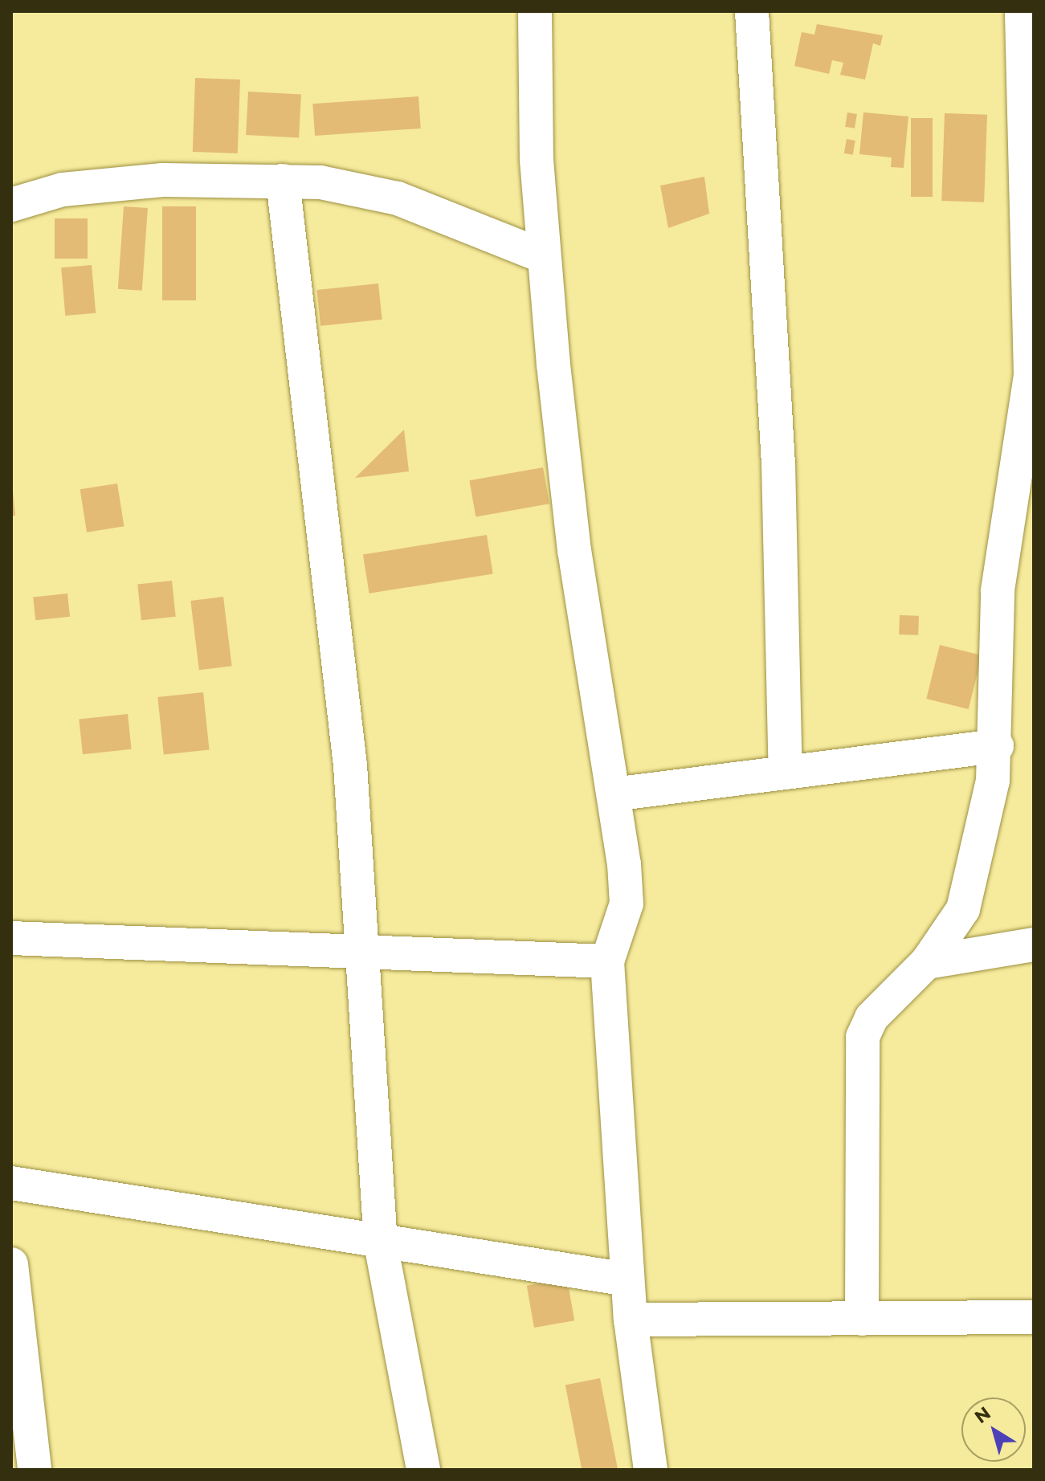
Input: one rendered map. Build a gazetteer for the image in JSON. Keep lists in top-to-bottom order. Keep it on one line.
{"north":"top left"}
